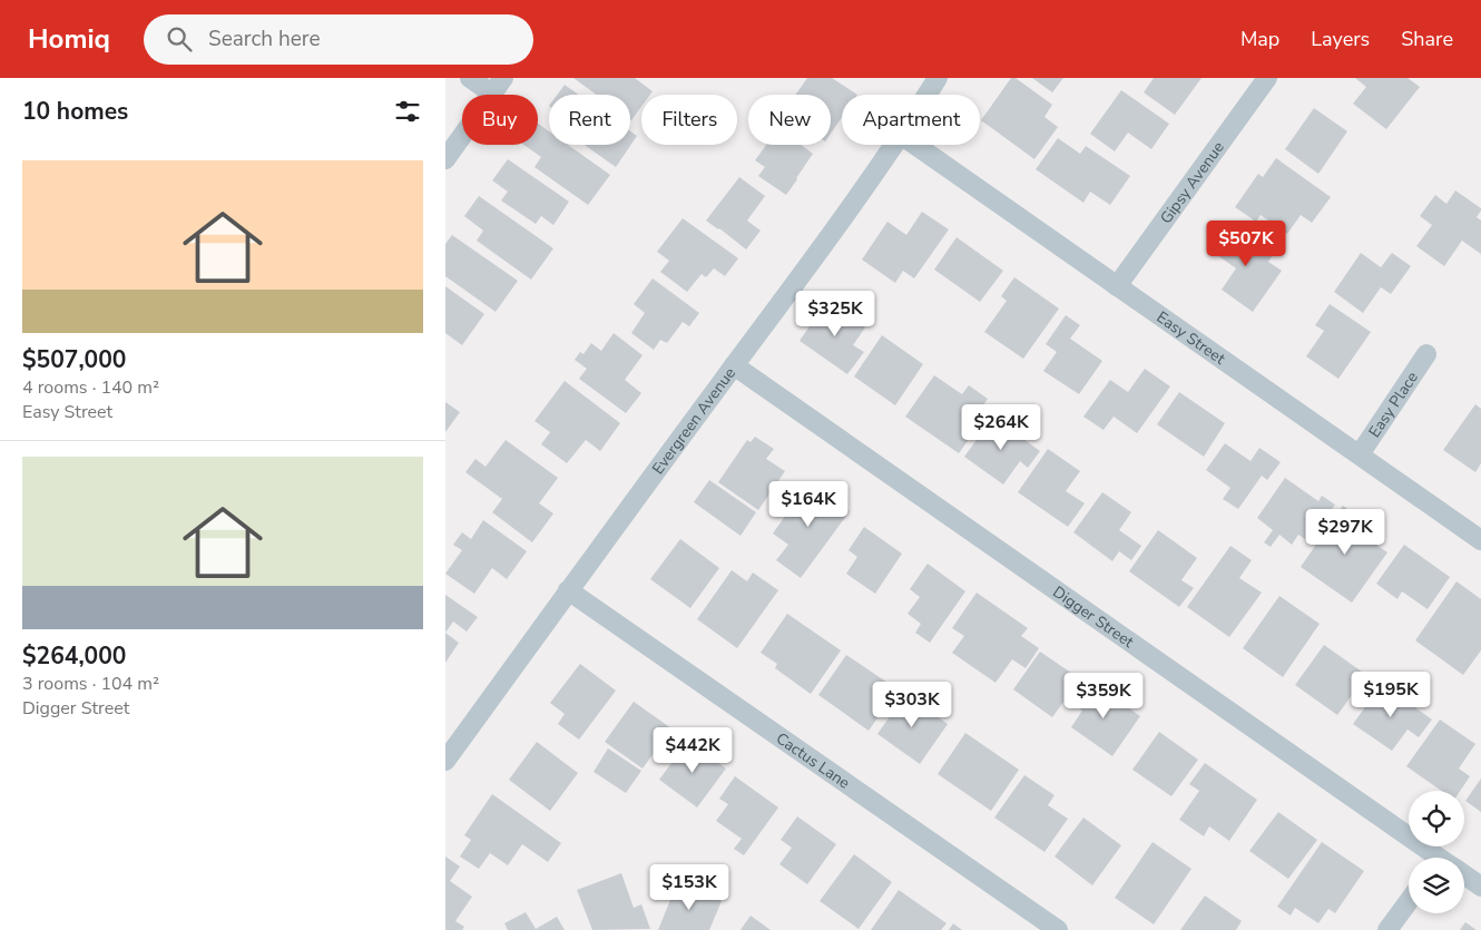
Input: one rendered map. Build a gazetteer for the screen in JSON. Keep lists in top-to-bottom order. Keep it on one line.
{"streets":{"street":["Gipsy Avenue","Easy Street","Easy Place","Evergreen Avenue","Digger Street","Cactus Lane"]},"crossings":[["Gipsy Avenue","Easy Street"],["Easy Street","Easy Place"],["Evergreen Avenue","Digger Street"],["Evergreen Avenue","Cactus Lane"]],"page":{"header":"Homiq","search":"Search here","nav":["Map","Layers","Share"],"heading":"10 homes","chip":["Buy","Rent","Filters","New","Apartment"],"list":[{"name":"$507,000","note":"4 rooms · 140 m² · Easy Street"},{"name":"$264,000","note":"3 rooms · 104 m² · Digger Street"}],"price":["$507K","$325K","$264K","$164K","$297K","$195K","$359K","$303K","$442K","$153K"]}}
